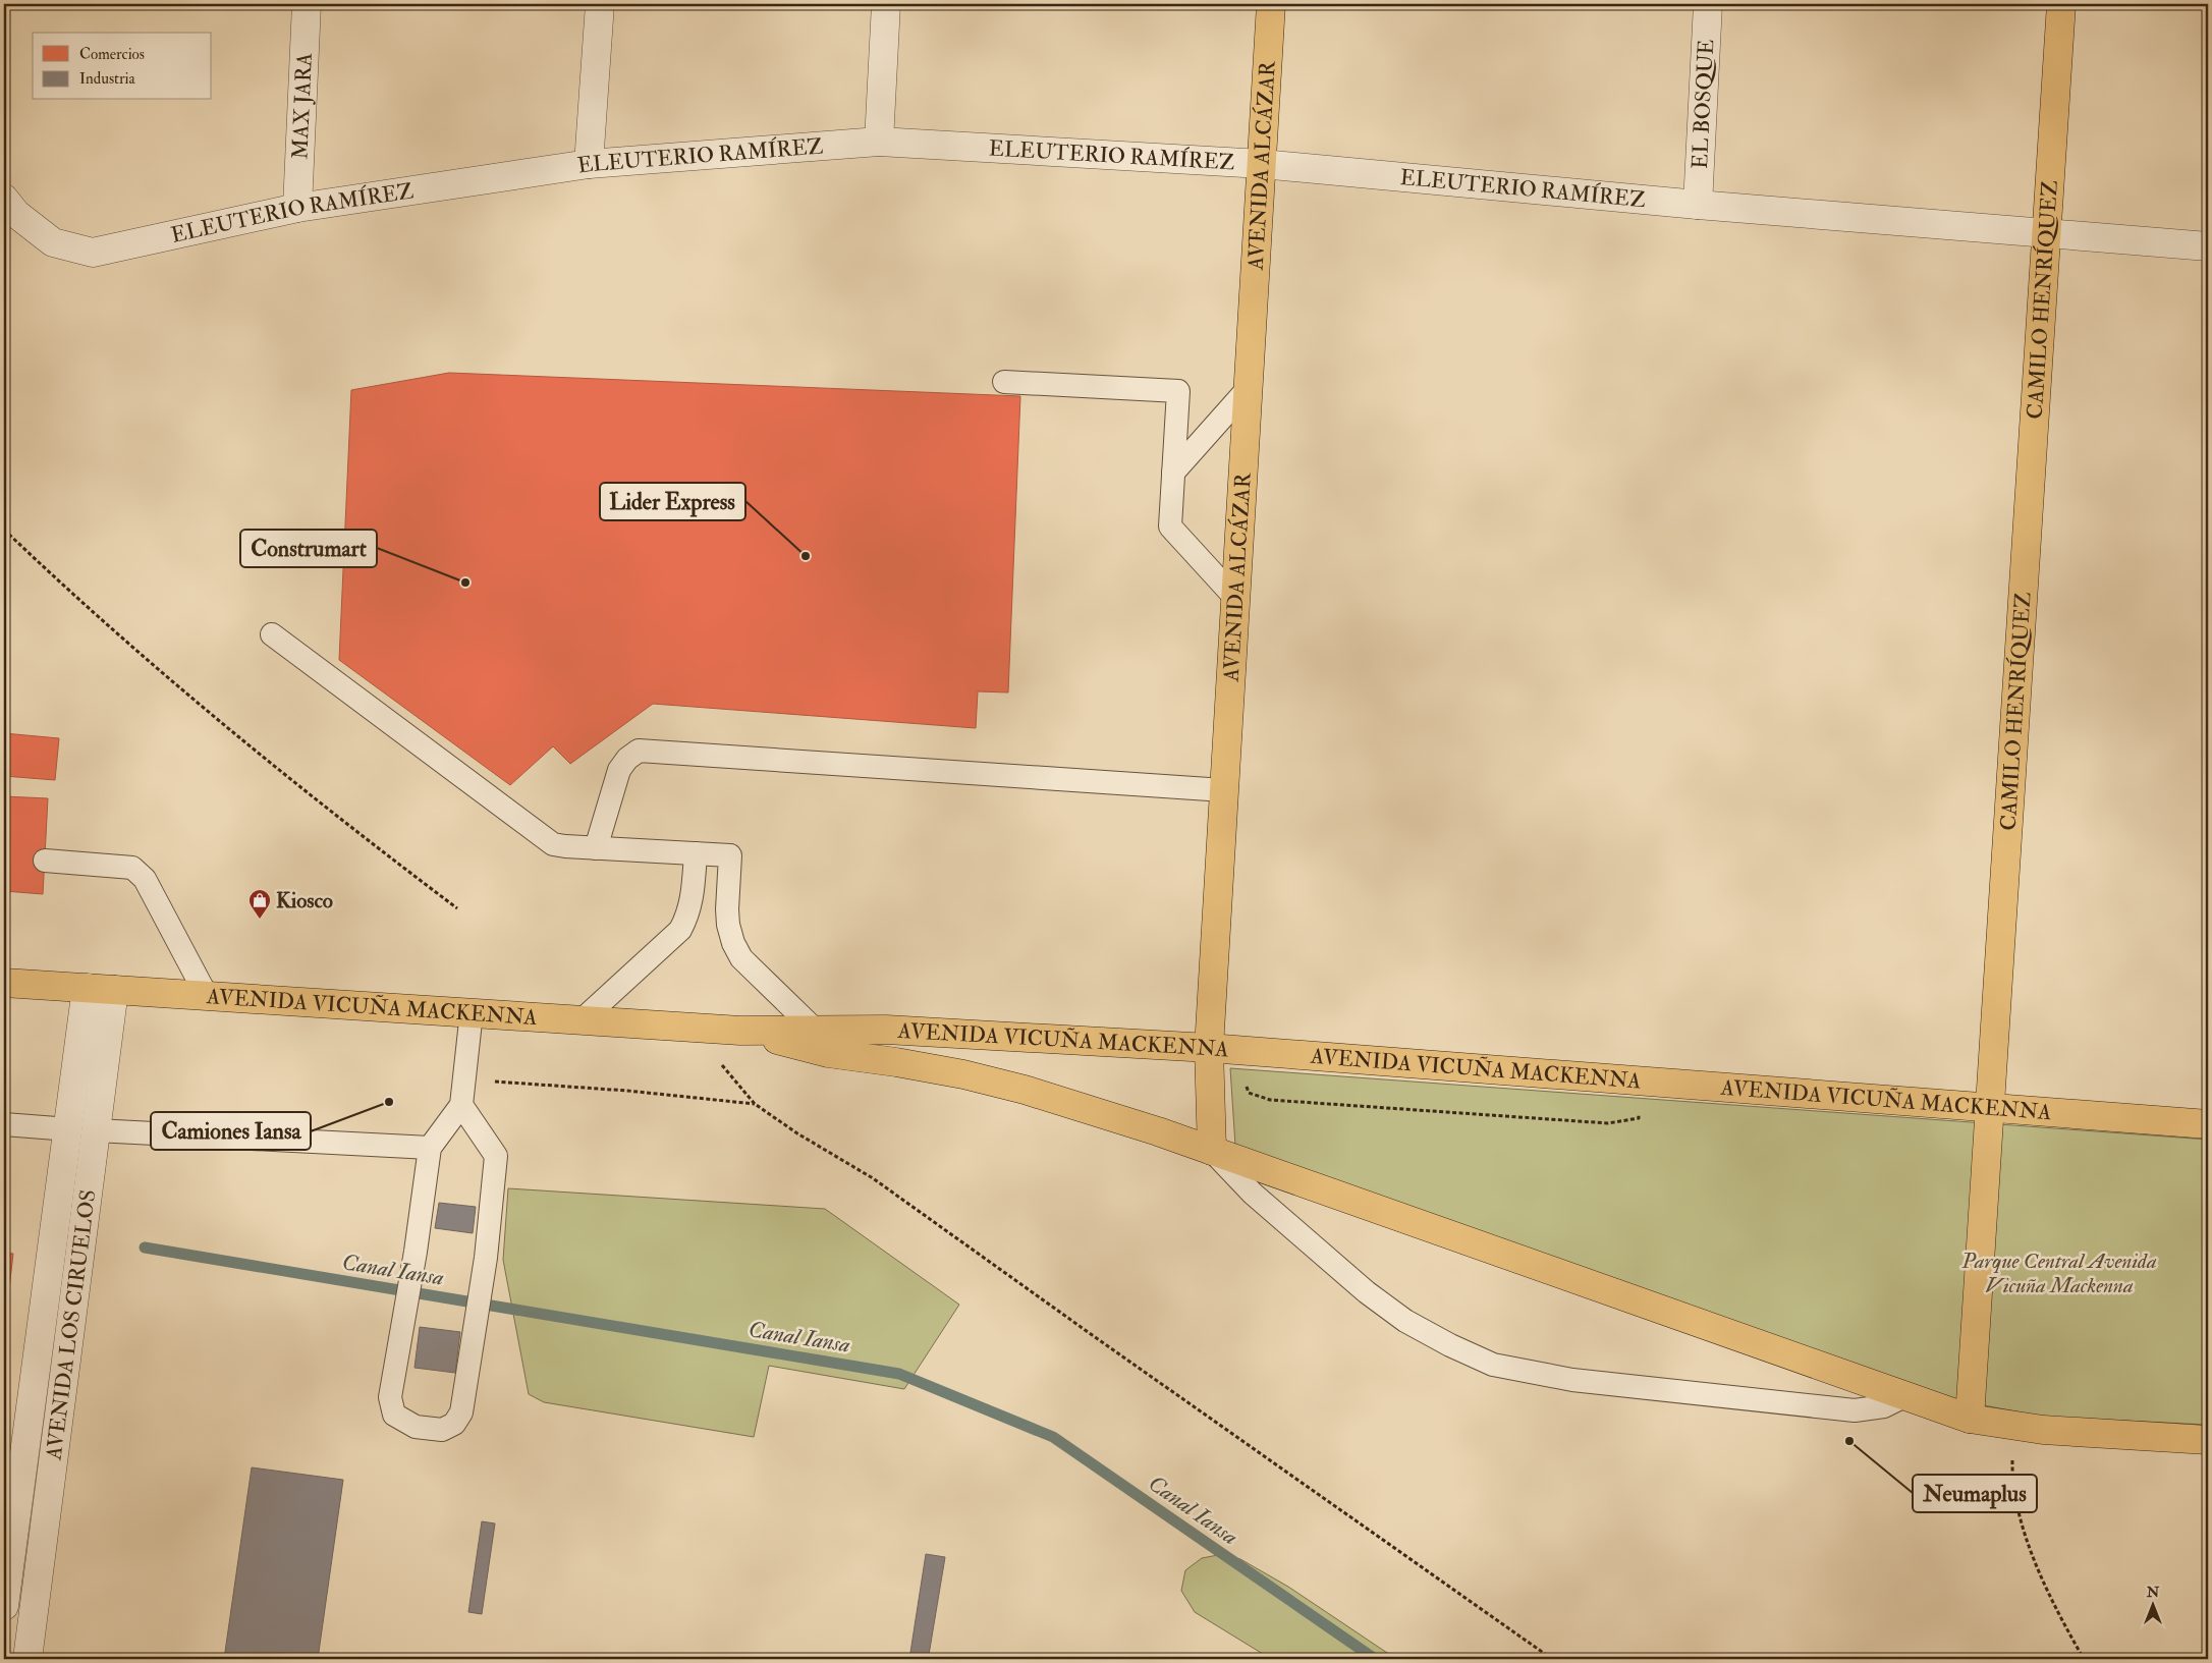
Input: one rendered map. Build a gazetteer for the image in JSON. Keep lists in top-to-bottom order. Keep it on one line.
{"streets":{"main road":["AVENIDA ALCÁZAR","CAMILO HENRÍQUEZ","AVENIDA VICUÑA MACKENNA"],"street":["EL BOSQUE","MAX JARA","ELEUTERIO RAMÍREZ","AVENIDA LOS CIRUELOS"]},"crossings":[["EL BOSQUE","ELEUTERIO RAMÍREZ"],["MAX JARA","ELEUTERIO RAMÍREZ"],["ELEUTERIO RAMÍREZ","AVENIDA ALCÁZAR"],["ELEUTERIO RAMÍREZ","CAMILO HENRÍQUEZ"],["AVENIDA ALCÁZAR","AVENIDA VICUÑA MACKENNA"],["CAMILO HENRÍQUEZ","AVENIDA VICUÑA MACKENNA"],["AVENIDA VICUÑA MACKENNA","AVENIDA LOS CIRUELOS"]],"water":["Canal Iansa"],"parks":["Parque Central Avenida Vicuña Mackenna"],"places":{"other":["Lider Express","Construmart","Camiones Iansa","Neumaplus"],"shop":["Kiosco"]},"legend":["Comercios","Industria"],"north":"top"}
